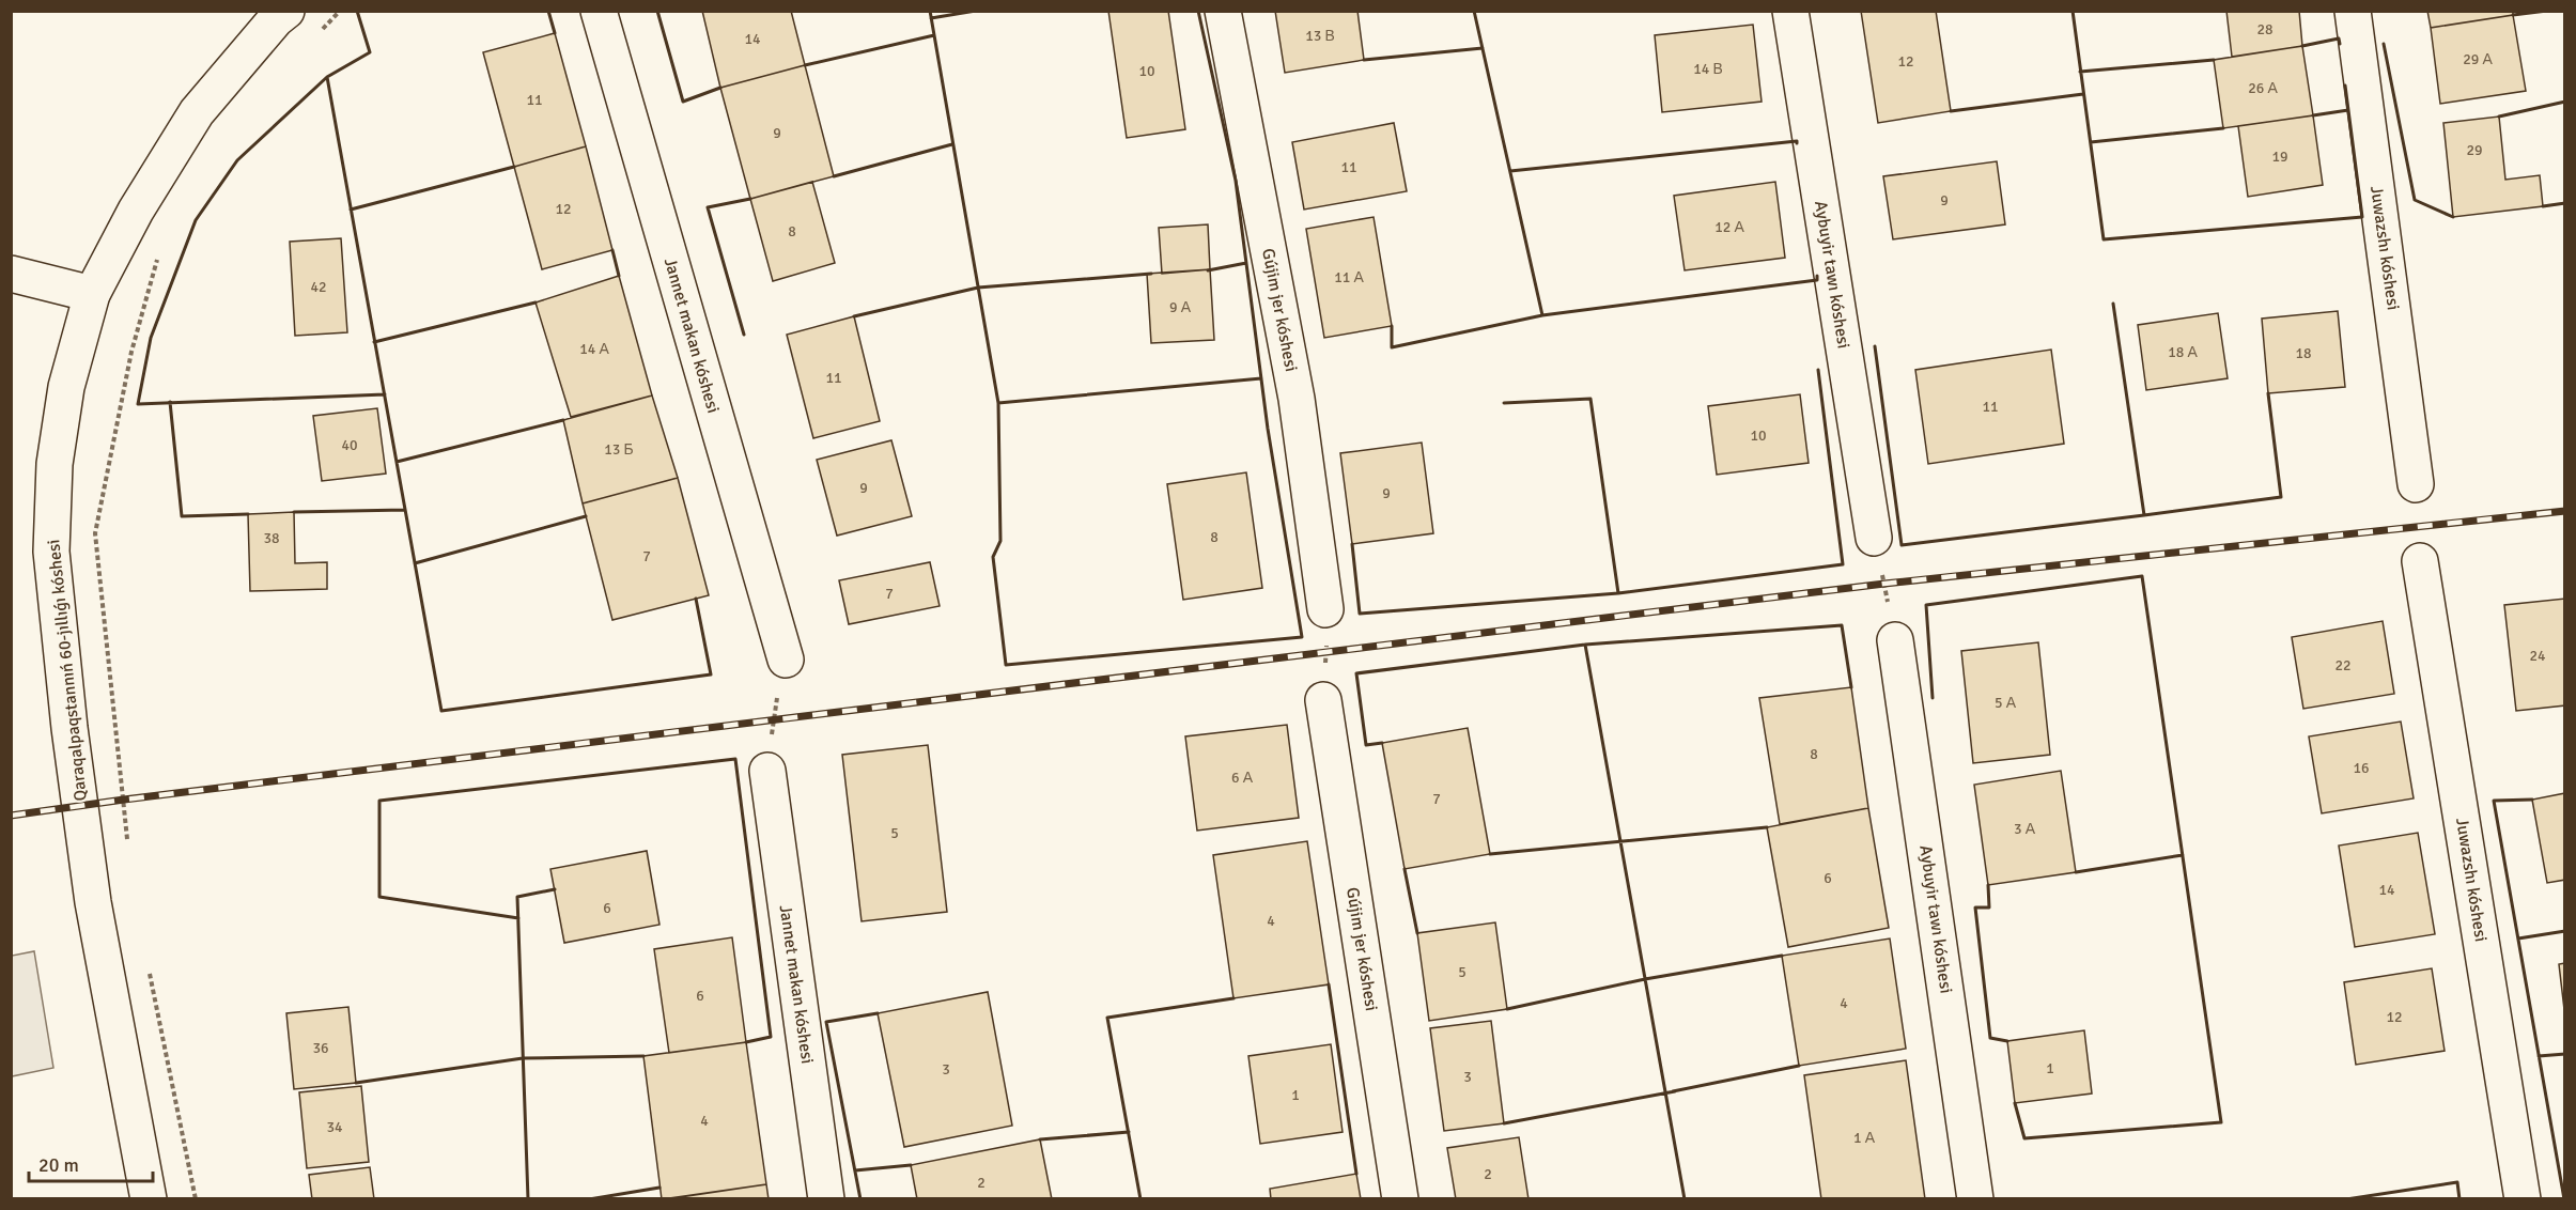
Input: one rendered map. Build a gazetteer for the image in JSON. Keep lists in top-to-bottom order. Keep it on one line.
{"streets":{"street":["Juwazshı kóshesi","Aybuyir tawı kóshesi","Gújim jer kóshesi","Jannet makan kóshesi","Qaraqalpaqstannıń 60-jıllıǵı kóshesi"]},"house_numbers":["28","13 В","14","29 А","12","14 В","10","26 А","11","9","29","19","11","9","12","12 А","8","11 А","42","9 А","14 А","18 А","18","11","11","10","40","13 Б","9","9","8","38","7","7","24","22","5 А","8","16","6 А","7","3 А","5","6","14","6","4","5","6","4","12","36","1","3","3","1","4","34","1 А","2","2"],"scale_bar":"20 m"}
